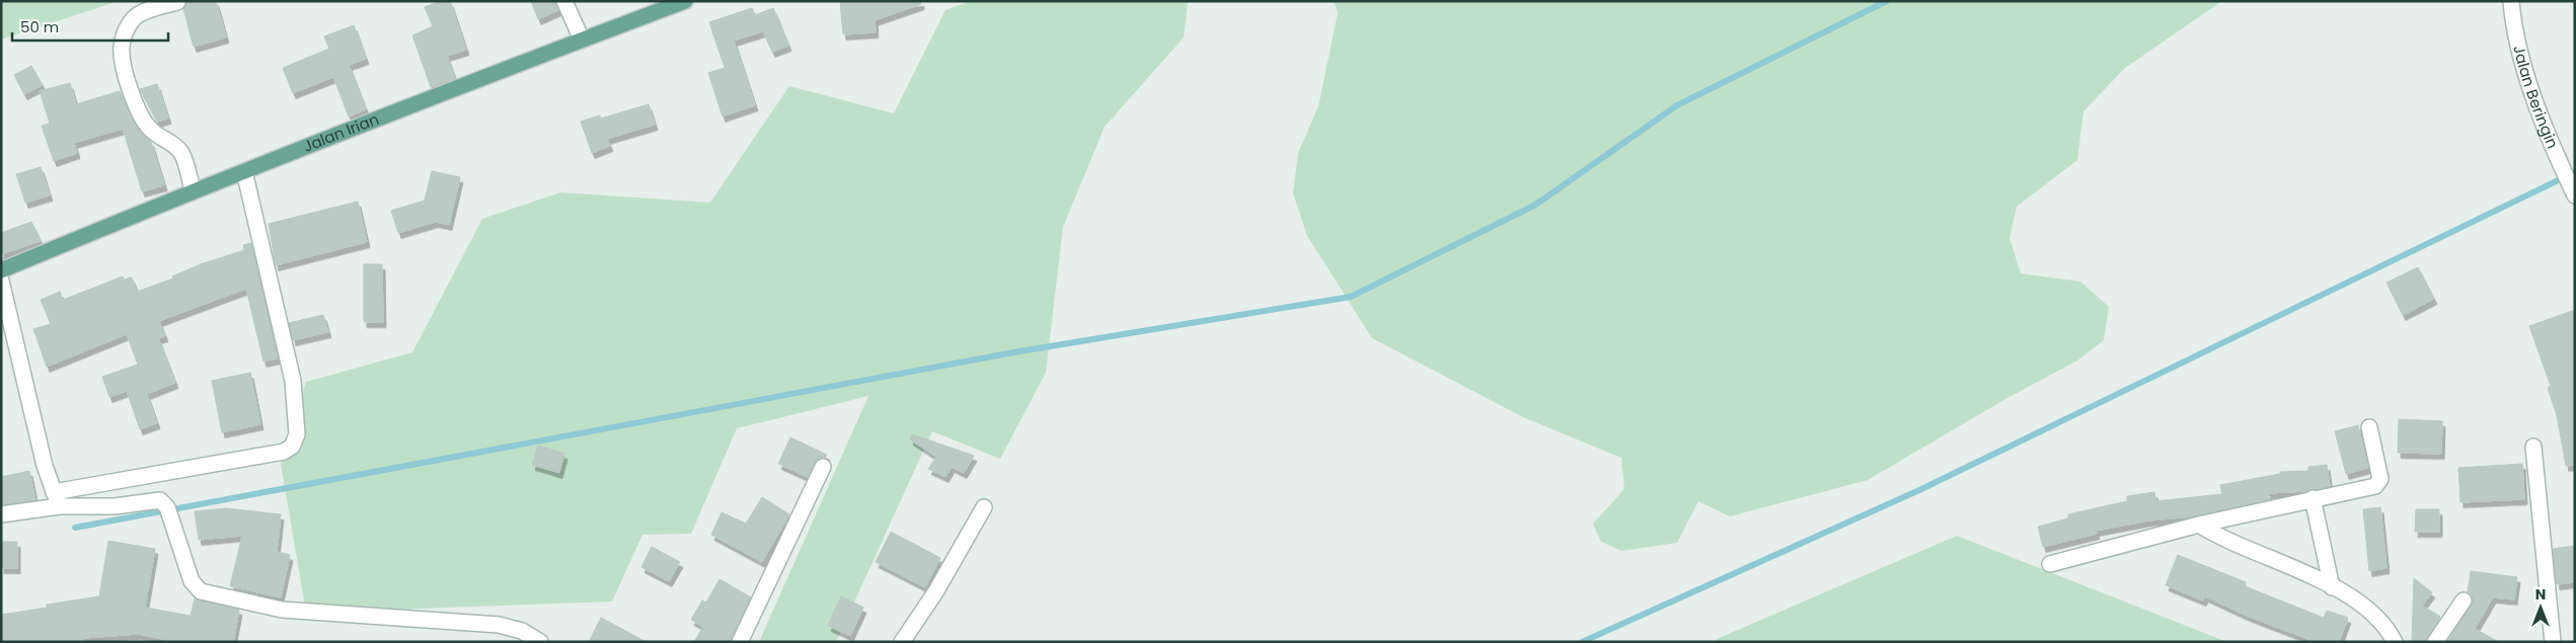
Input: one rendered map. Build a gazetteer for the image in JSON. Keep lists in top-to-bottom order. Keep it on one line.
{"streets":{"main road":["Jalan Irian"],"street":["Jalan Beringin"]},"scale_bar":"50 m","north":"top"}
